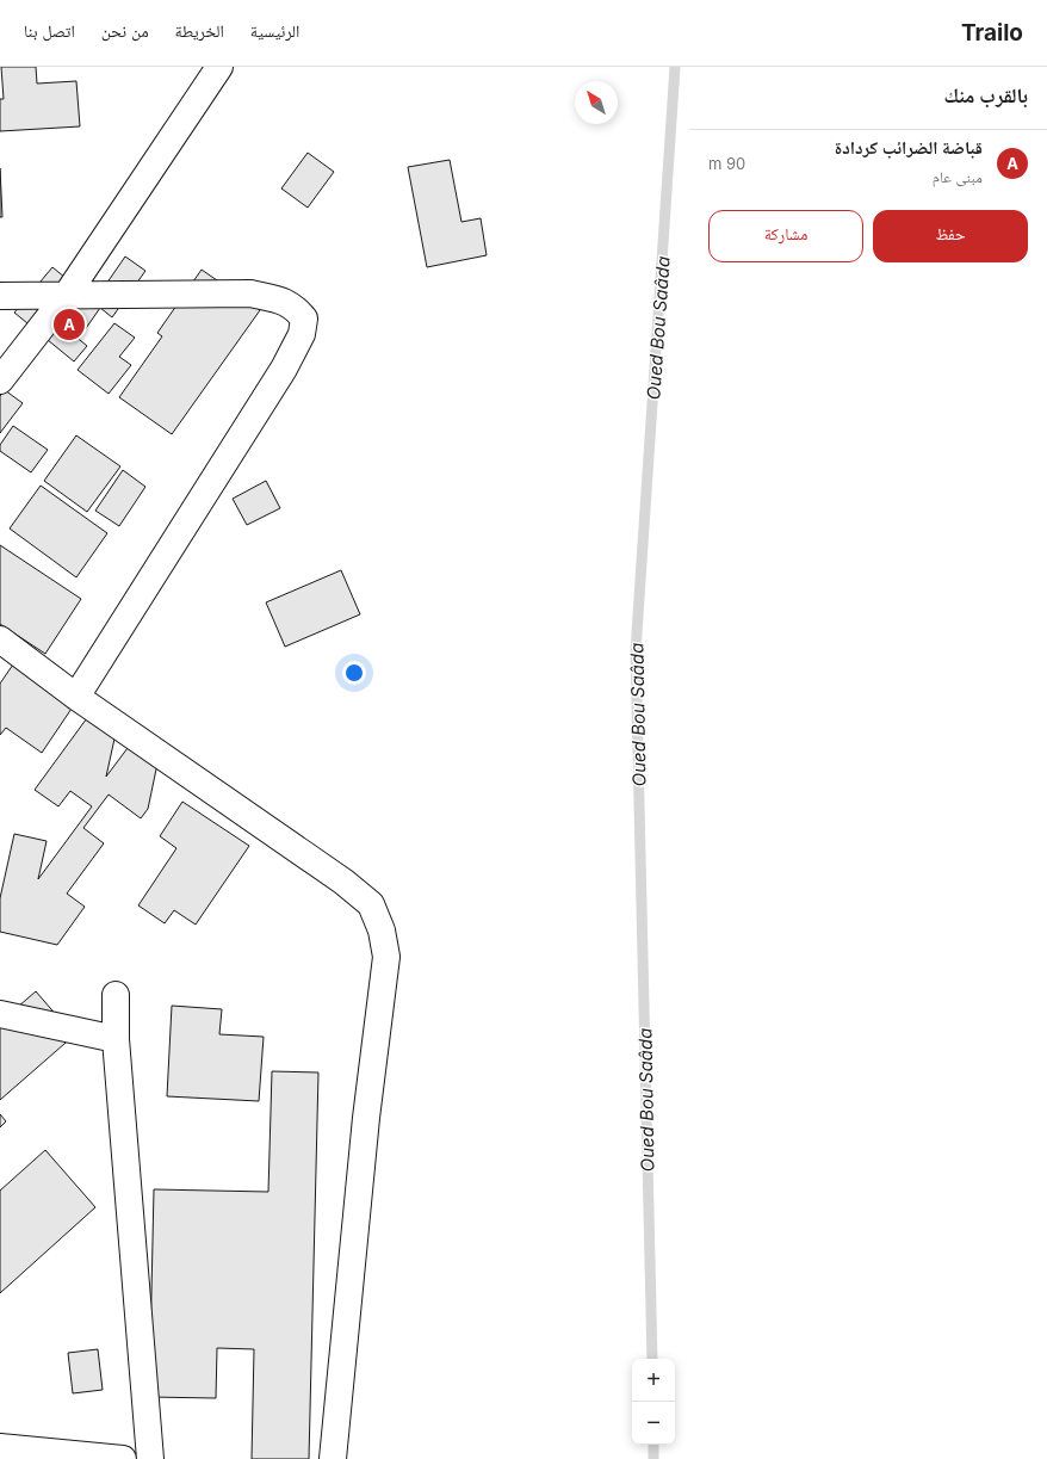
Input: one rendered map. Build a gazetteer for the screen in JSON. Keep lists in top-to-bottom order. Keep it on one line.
{"water":["Oued Bou Saâda"],"north":"top left","page":{"header":"Trailo","nav":["الرئيسية","الخريطة","من نحن","اتصل بنا"],"heading":"بالقرب منك","list":[{"mark":"A","name":"قباضة الضرائب كردادة","note":"مبنى عام","value":"90 m"}],"buttons":["حفظ","مشاركة"],"pins":"A","map_buttons":["+","−"]}}
